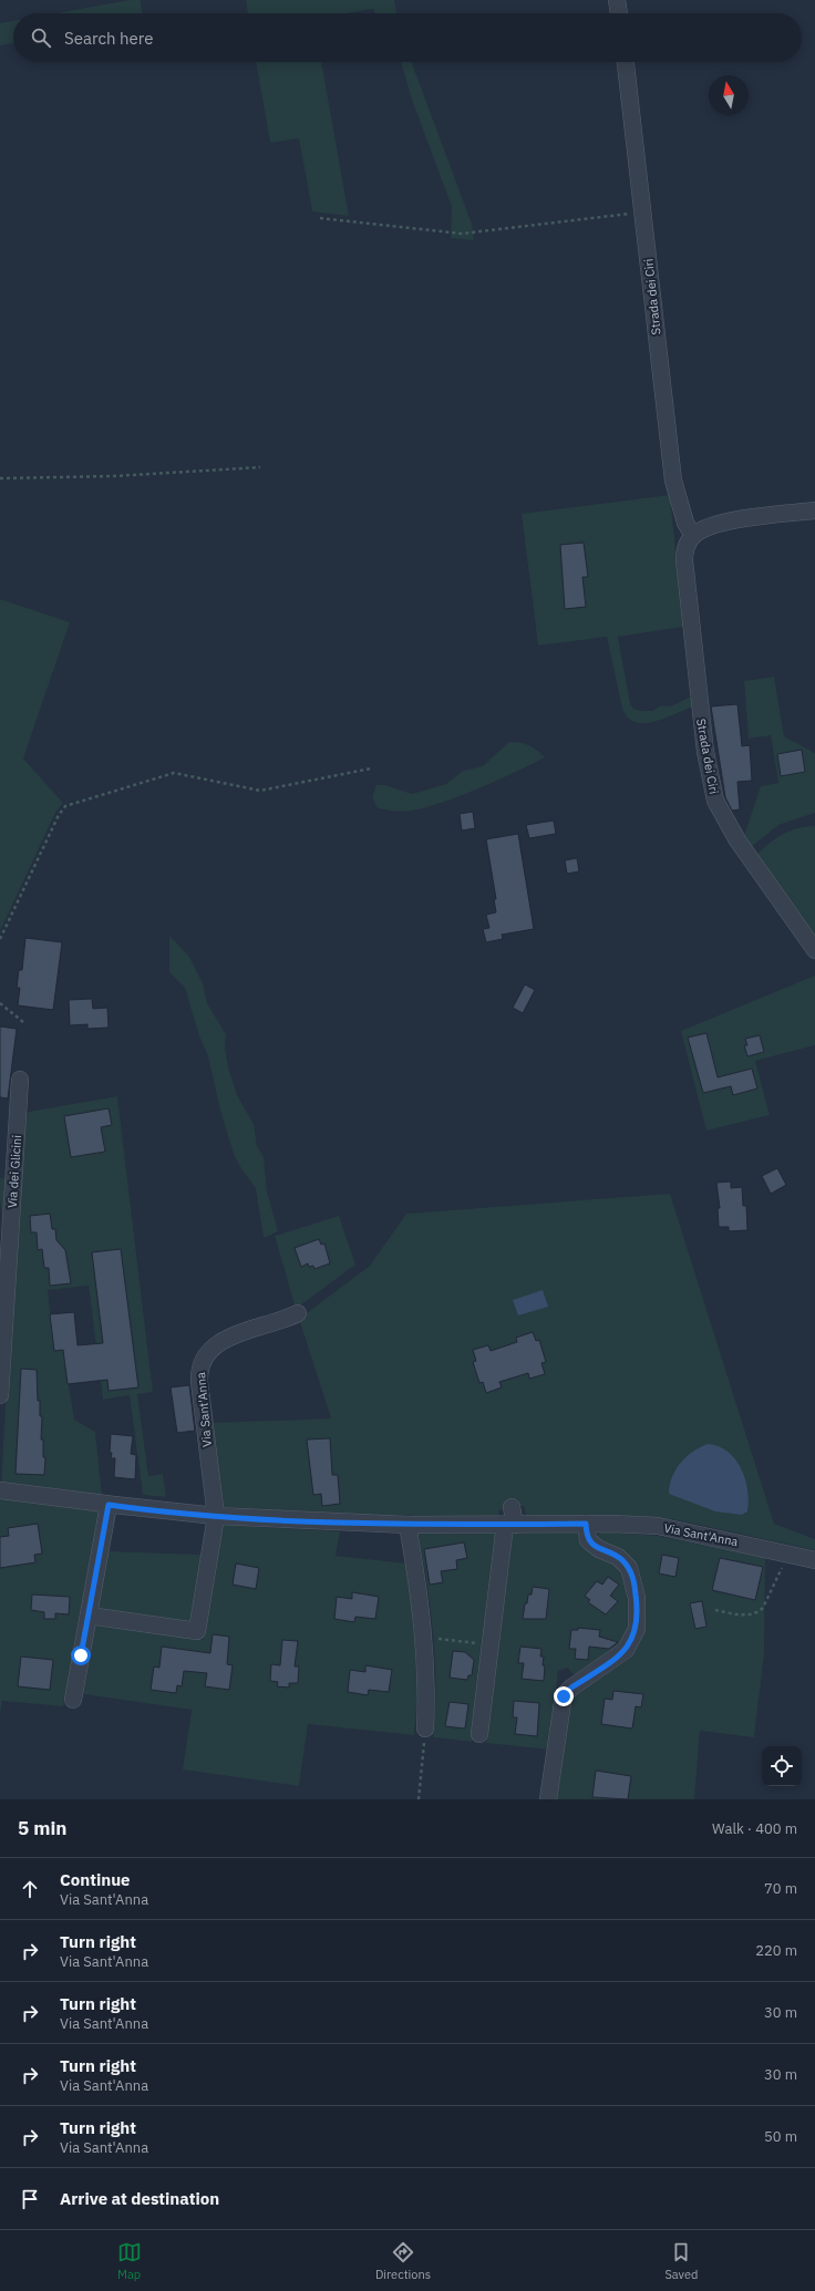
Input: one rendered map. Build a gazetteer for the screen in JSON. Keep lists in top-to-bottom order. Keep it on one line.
{"streets":{"street":["Strada dei Ciri","Via dei Glicini","Via Sant'Anna"]},"north":"top","page":{"search":"Search here","heading":["5 min","Walk · 400 m"],"list":[["Continue","Via Sant'Anna","70 m"],["Turn right","Via Sant'Anna","220 m"],["Turn right","Via Sant'Anna","30 m"],["Turn right","Via Sant'Anna","30 m"],["Turn right","Via Sant'Anna","50 m"],"Arrive at destination"],"nav":["Map","Directions","Saved"]}}
